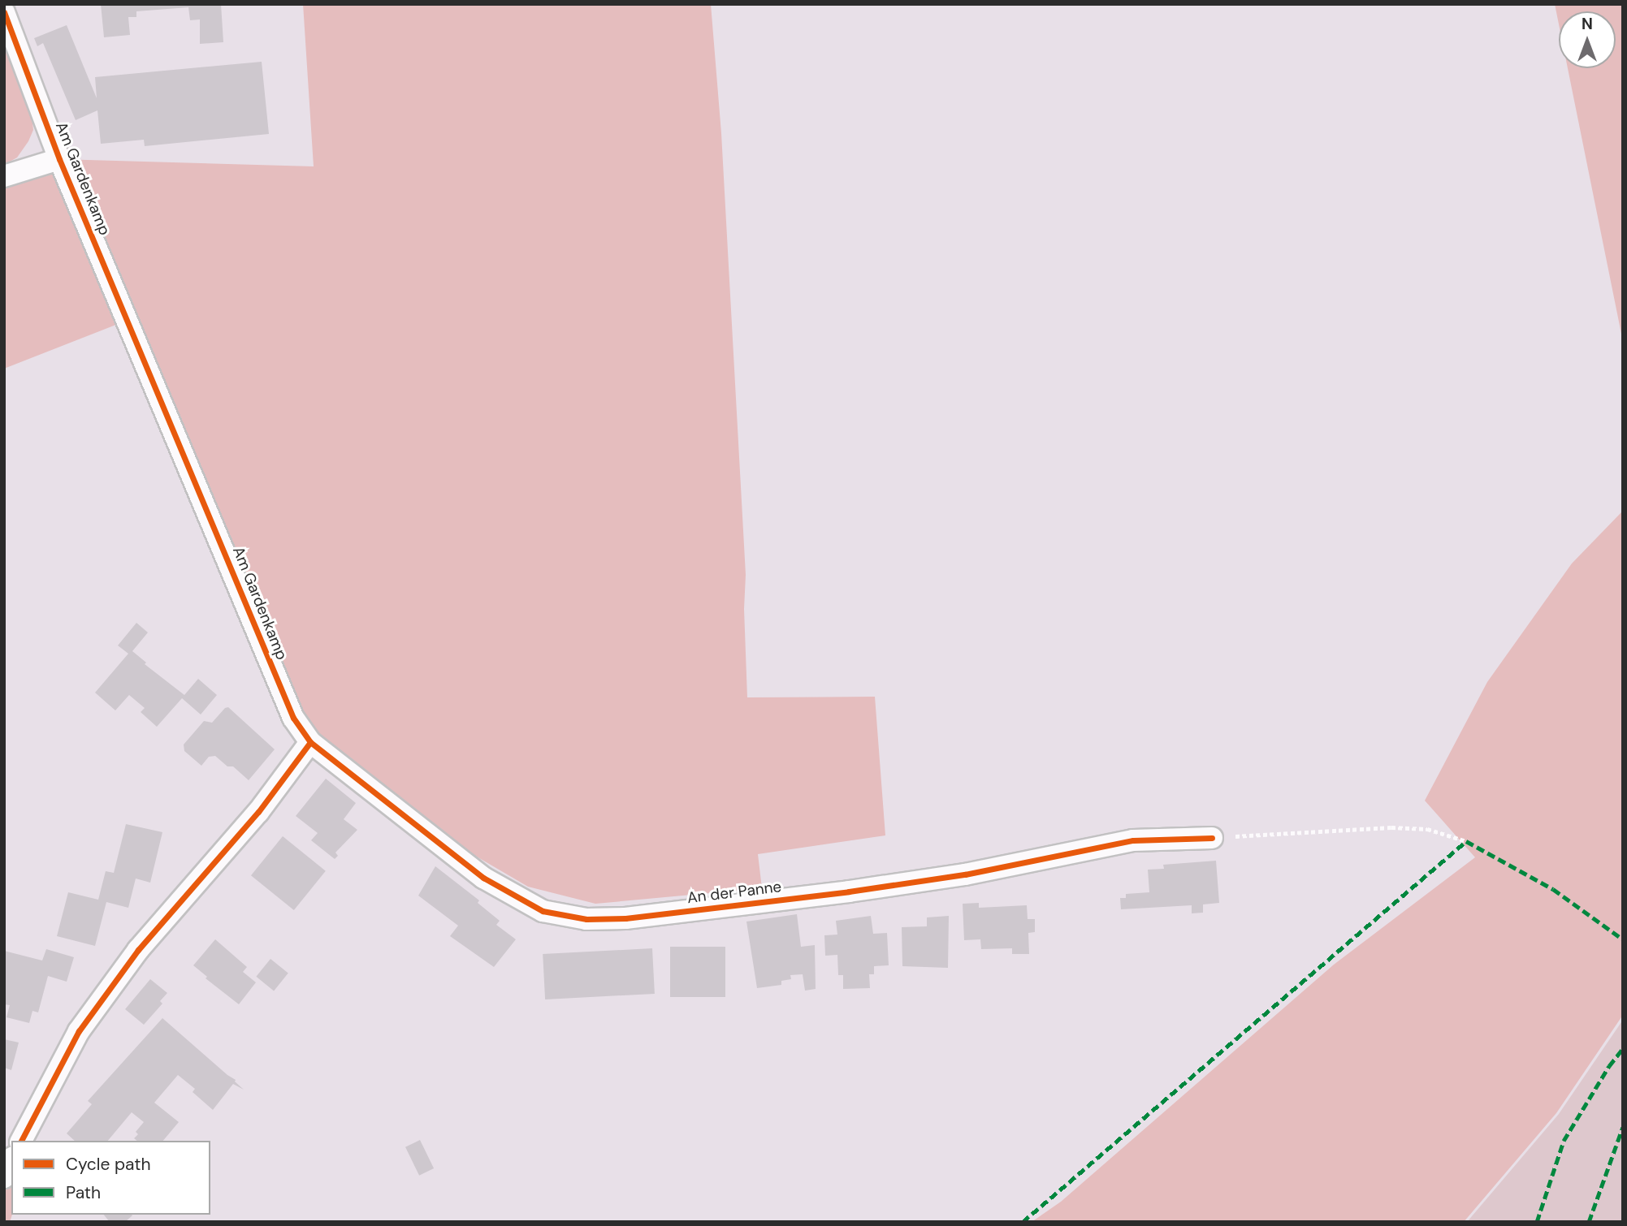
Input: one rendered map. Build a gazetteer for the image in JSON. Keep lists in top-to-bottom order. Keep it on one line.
{"streets":{"street":["Am Gardenkamp","An der Panne"]},"crossings":[["Am Gardenkamp","An der Panne"]],"legend":["Cycle path","Path"],"north":"top"}
